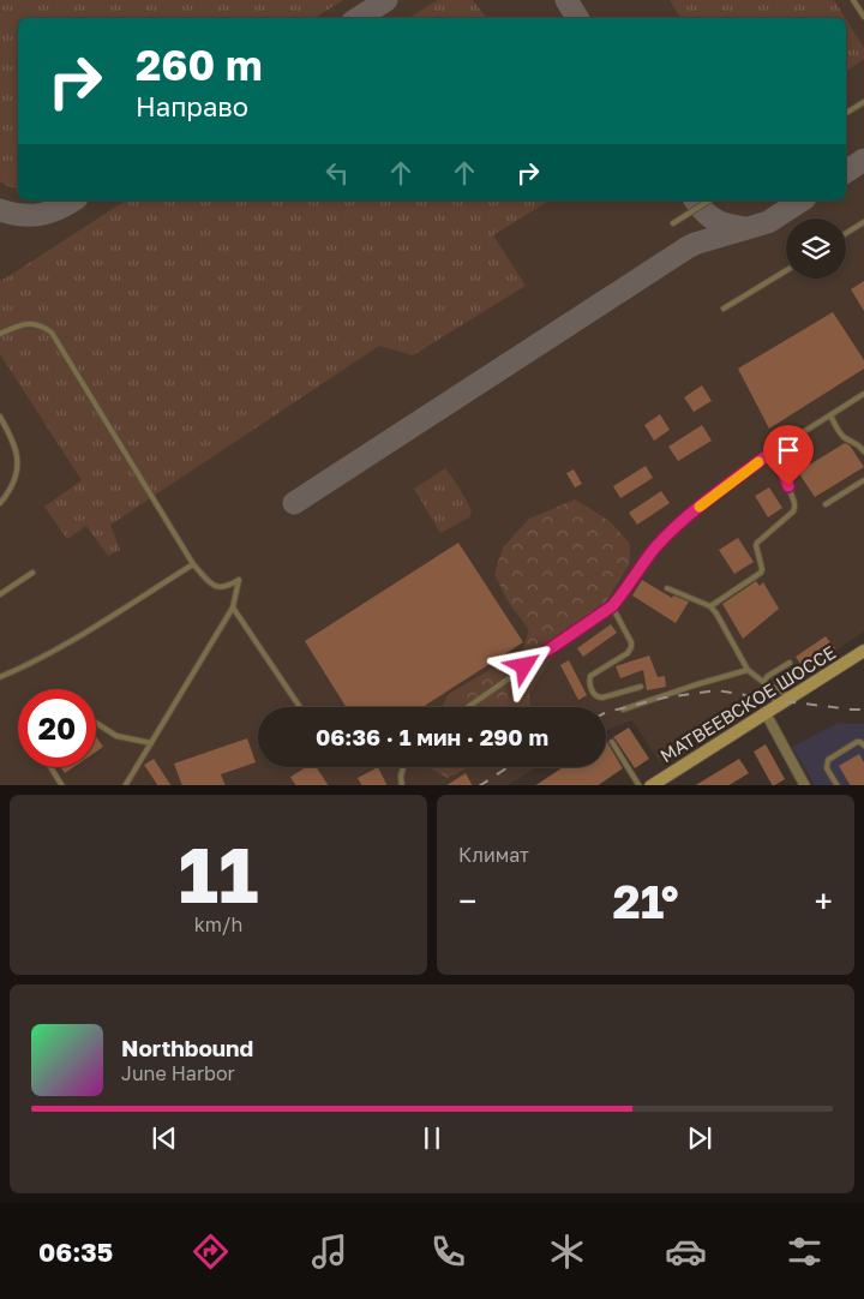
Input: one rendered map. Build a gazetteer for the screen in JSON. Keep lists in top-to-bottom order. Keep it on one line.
{"streets":{"main road":["МАТВЕЕВСКОЕ ШОССЕ"]},"page":{"turn":["260 m","Направо"],"limit":"20","trip":"06:36 · 1 мин · 290 m","tile":[["11","km/h"],"Климат"],"heat":["−","21°","+"],"song":["Northbound","June Harbor"],"tabs":"06:35"}}
